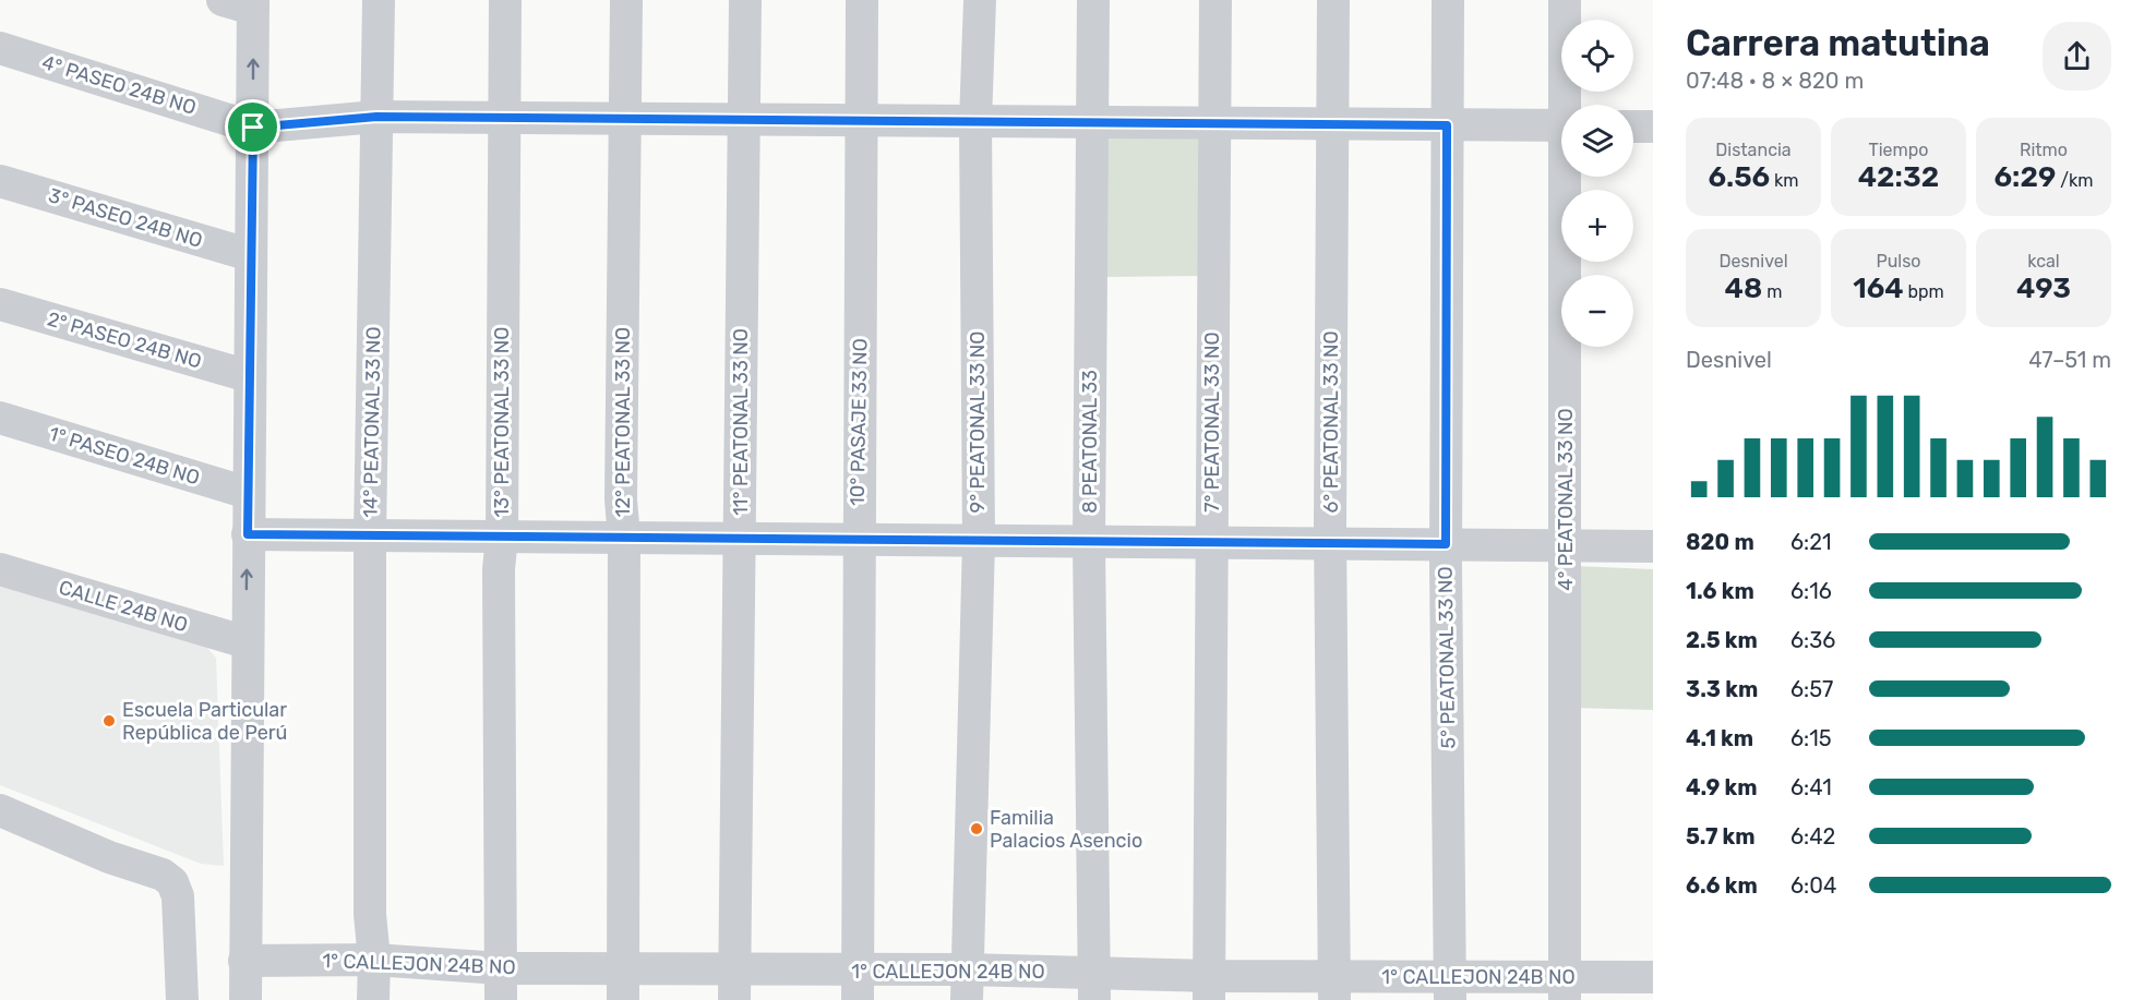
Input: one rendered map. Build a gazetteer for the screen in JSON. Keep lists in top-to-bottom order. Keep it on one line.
{"streets":{"street":["4° PASEO 24B NO","3° PASEO 24B NO","2° PASEO 24B NO","14° PEATONAL 33 NO","13° PEATONAL 33 NO","12° PEATONAL 33 NO","11° PEATONAL 33 NO","10° PASAJE 33 NO","9° PEATONAL 33 NO","7° PEATONAL 33 NO","6° PEATONAL 33 NO","8 PEATONAL 33","1° PASEO 24B NO","4° PEATONAL 33 NO","CALLE 24B NO","5° PEATONAL 33 NO","1° CALLEJON 24B NO"]},"crossings":[["4° PASEO 24B NO","14° PEATONAL 33 NO"],["4° PASEO 24B NO","13° PEATONAL 33 NO"],["4° PASEO 24B NO","12° PEATONAL 33 NO"],["4° PASEO 24B NO","11° PEATONAL 33 NO"],["4° PASEO 24B NO","10° PASAJE 33 NO"],["4° PASEO 24B NO","9° PEATONAL 33 NO"],["4° PASEO 24B NO","7° PEATONAL 33 NO"],["4° PASEO 24B NO","6° PEATONAL 33 NO"],["4° PASEO 24B NO","8 PEATONAL 33"],["4° PASEO 24B NO","5° PEATONAL 33 NO"],["14° PEATONAL 33 NO","1° CALLEJON 24B NO"],["13° PEATONAL 33 NO","1° CALLEJON 24B NO"],["12° PEATONAL 33 NO","1° CALLEJON 24B NO"],["11° PEATONAL 33 NO","1° CALLEJON 24B NO"],["10° PASAJE 33 NO","1° CALLEJON 24B NO"],["9° PEATONAL 33 NO","1° CALLEJON 24B NO"],["7° PEATONAL 33 NO","1° CALLEJON 24B NO"],["6° PEATONAL 33 NO","1° CALLEJON 24B NO"],["8 PEATONAL 33","1° CALLEJON 24B NO"],["4° PEATONAL 33 NO","1° CALLEJON 24B NO"],["5° PEATONAL 33 NO","1° CALLEJON 24B NO"]],"places":["Escuela Particular República de Perú","Familia Palacios Asencio"],"page":{"heading":["Carrera matutina","07:48 · 8 × 820 m"],"map_buttons":["+","−"],"stats":[["Distancia","6.56 km"],["Tiempo","42:32"],["Ritmo","6:29 /km"],["Desnivel","48 m"],["Pulso","164 bpm"],["kcal","493"]],"chart":["Desnivel","47–51 m"],"list":[{"name":"820 m","note":"6:21"},{"name":"1.6 km","note":"6:16"},{"name":"2.5 km","note":"6:36"},{"name":"3.3 km","note":"6:57"},{"name":"4.1 km","note":"6:15"},{"name":"4.9 km","note":"6:41"},{"name":"5.7 km","note":"6:42"},{"name":"6.6 km","note":"6:04"}]}}
